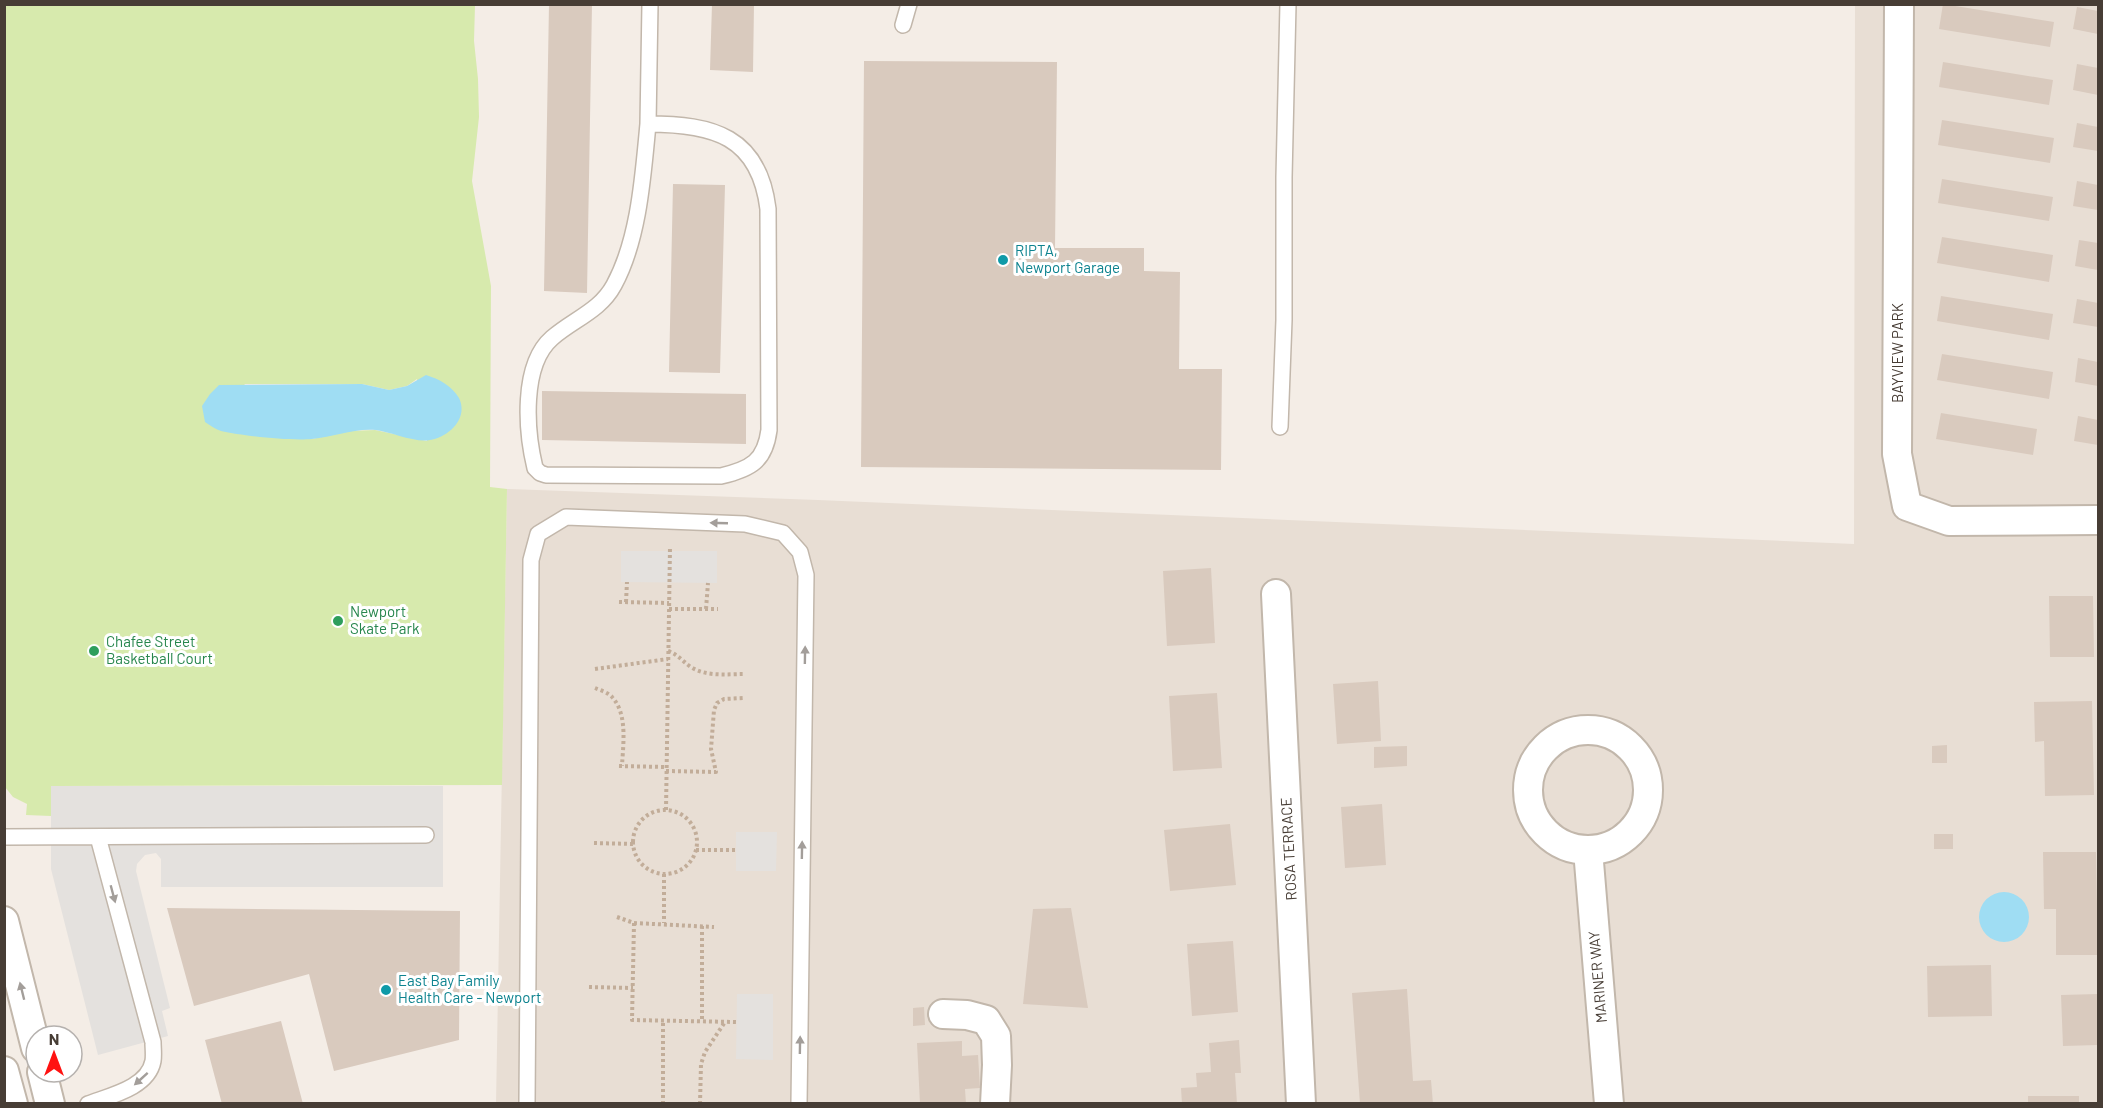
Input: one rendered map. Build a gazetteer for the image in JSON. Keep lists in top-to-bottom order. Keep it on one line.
{"streets":{"street":["BAYVIEW PARK","ROSA TERRACE","MARINER WAY"]},"places":["RIPTA, Newport Garage","Newport Skate Park","Chafee Street Basketball Court","East Bay Family Health Care - Newport"],"north":"top"}
